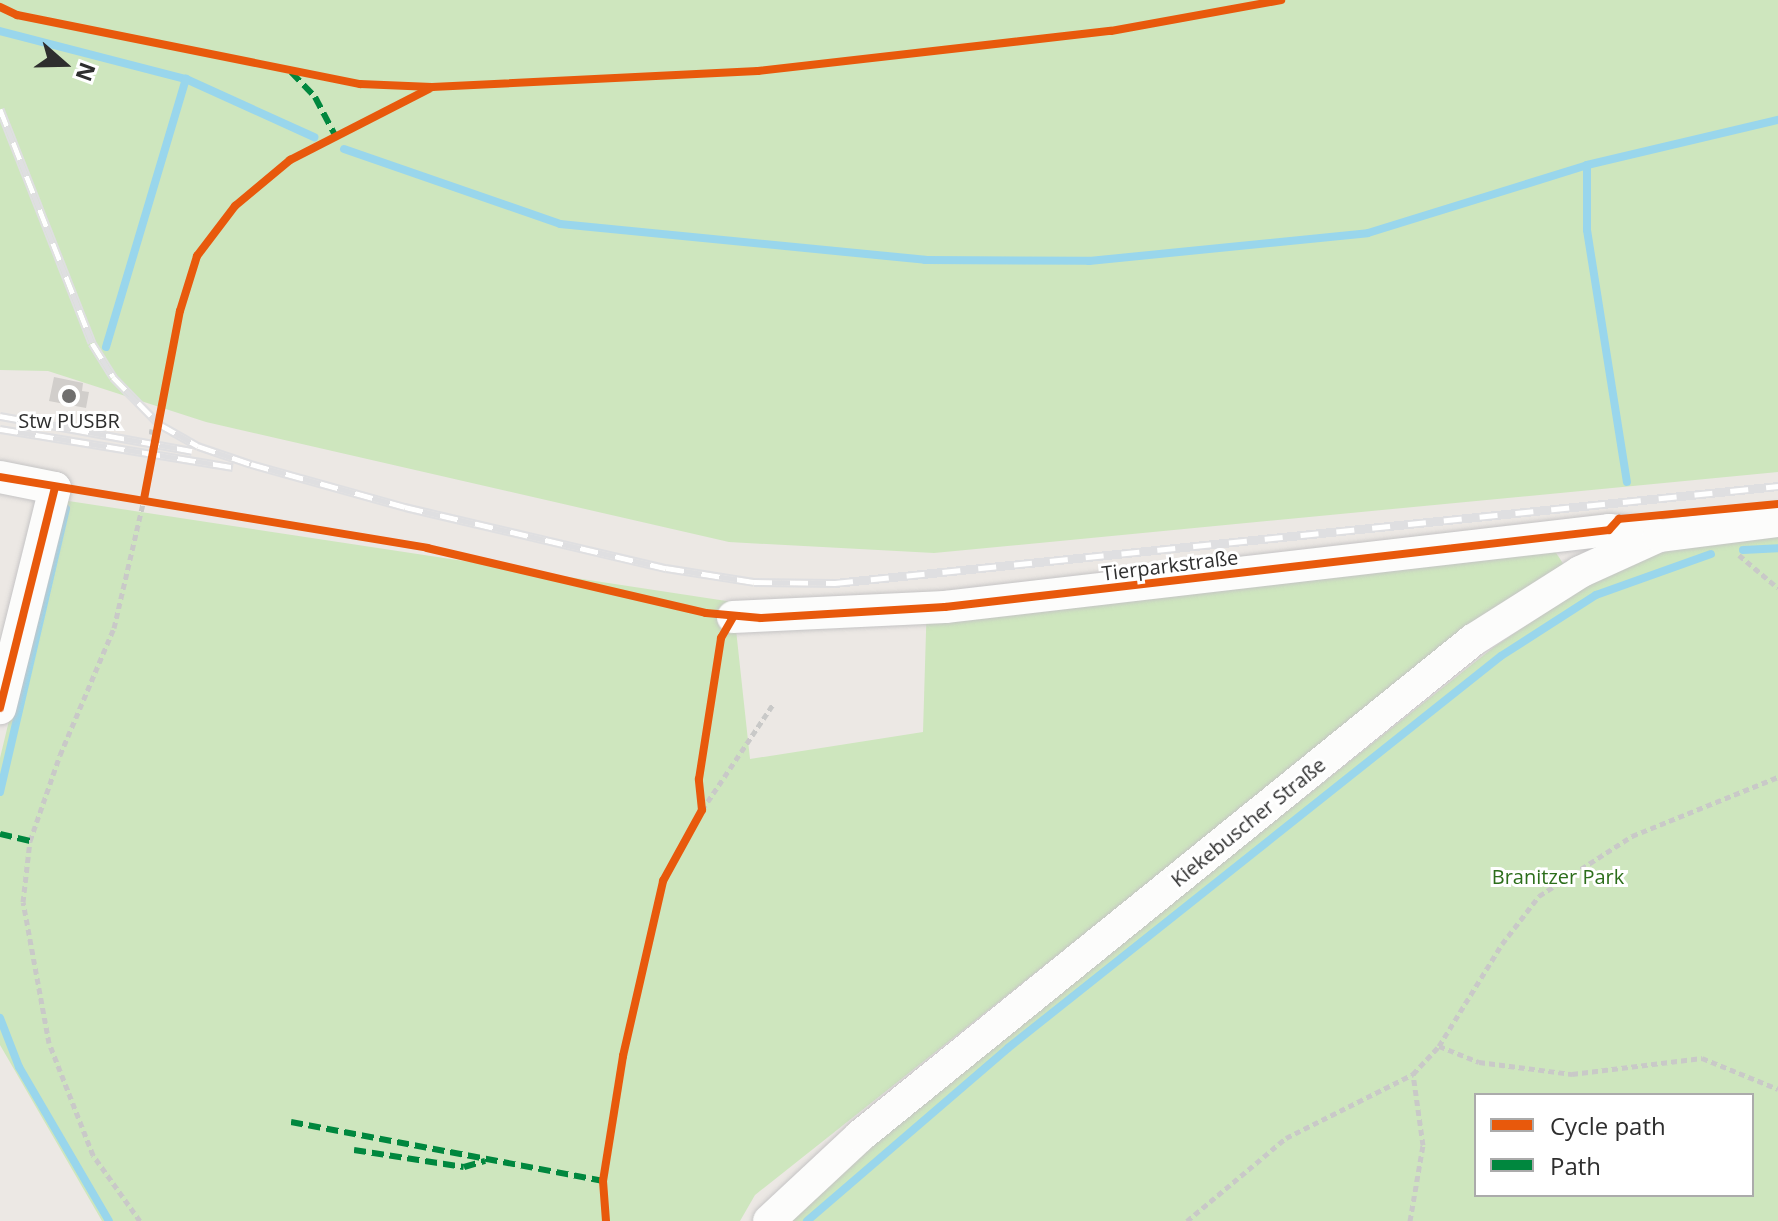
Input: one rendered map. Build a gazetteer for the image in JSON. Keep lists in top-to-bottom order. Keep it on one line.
{"streets":{"street":["Tierparkstraße","Kiekebuscher Straße"]},"crossings":[["Tierparkstraße","Kiekebuscher Straße"]],"parks":["Branitzer Park"],"places":["Stw PUSBR"],"legend":["Cycle path","Path"],"north":"right"}
